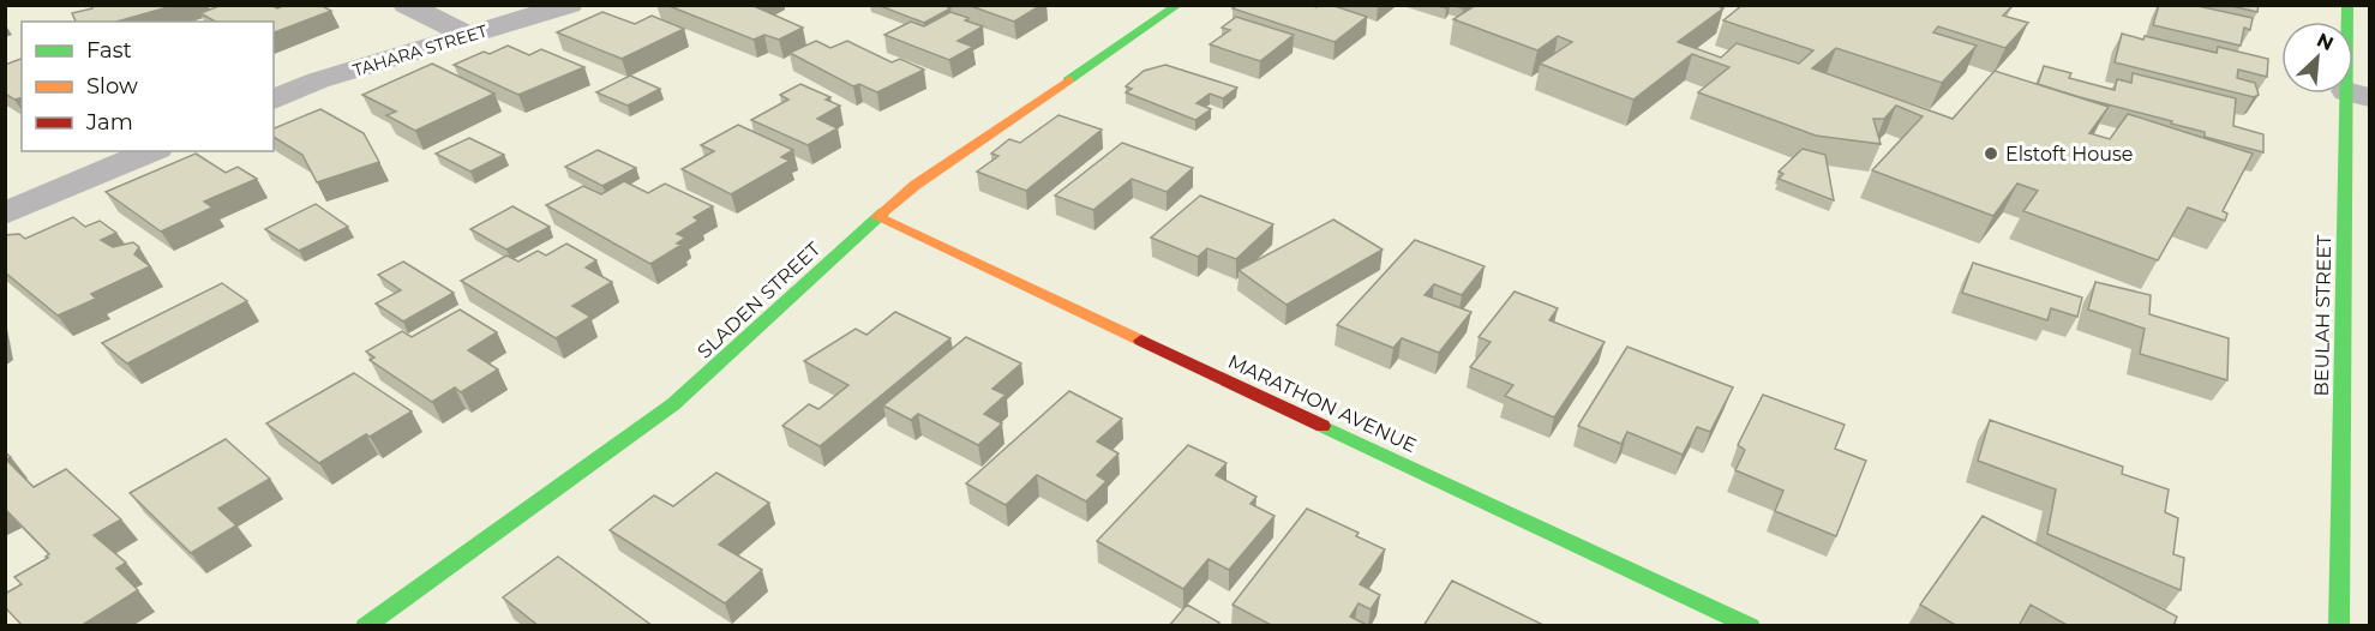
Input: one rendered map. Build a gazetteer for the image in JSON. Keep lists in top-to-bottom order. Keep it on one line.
{"streets":{"street":["TAHARA STREET","SLADEN STREET","BEULAH STREET","MARATHON AVENUE"]},"crossings":[["SLADEN STREET","MARATHON AVENUE"]],"places":["Elstoft House"],"legend":["Fast","Slow","Jam"],"north":"top right"}
